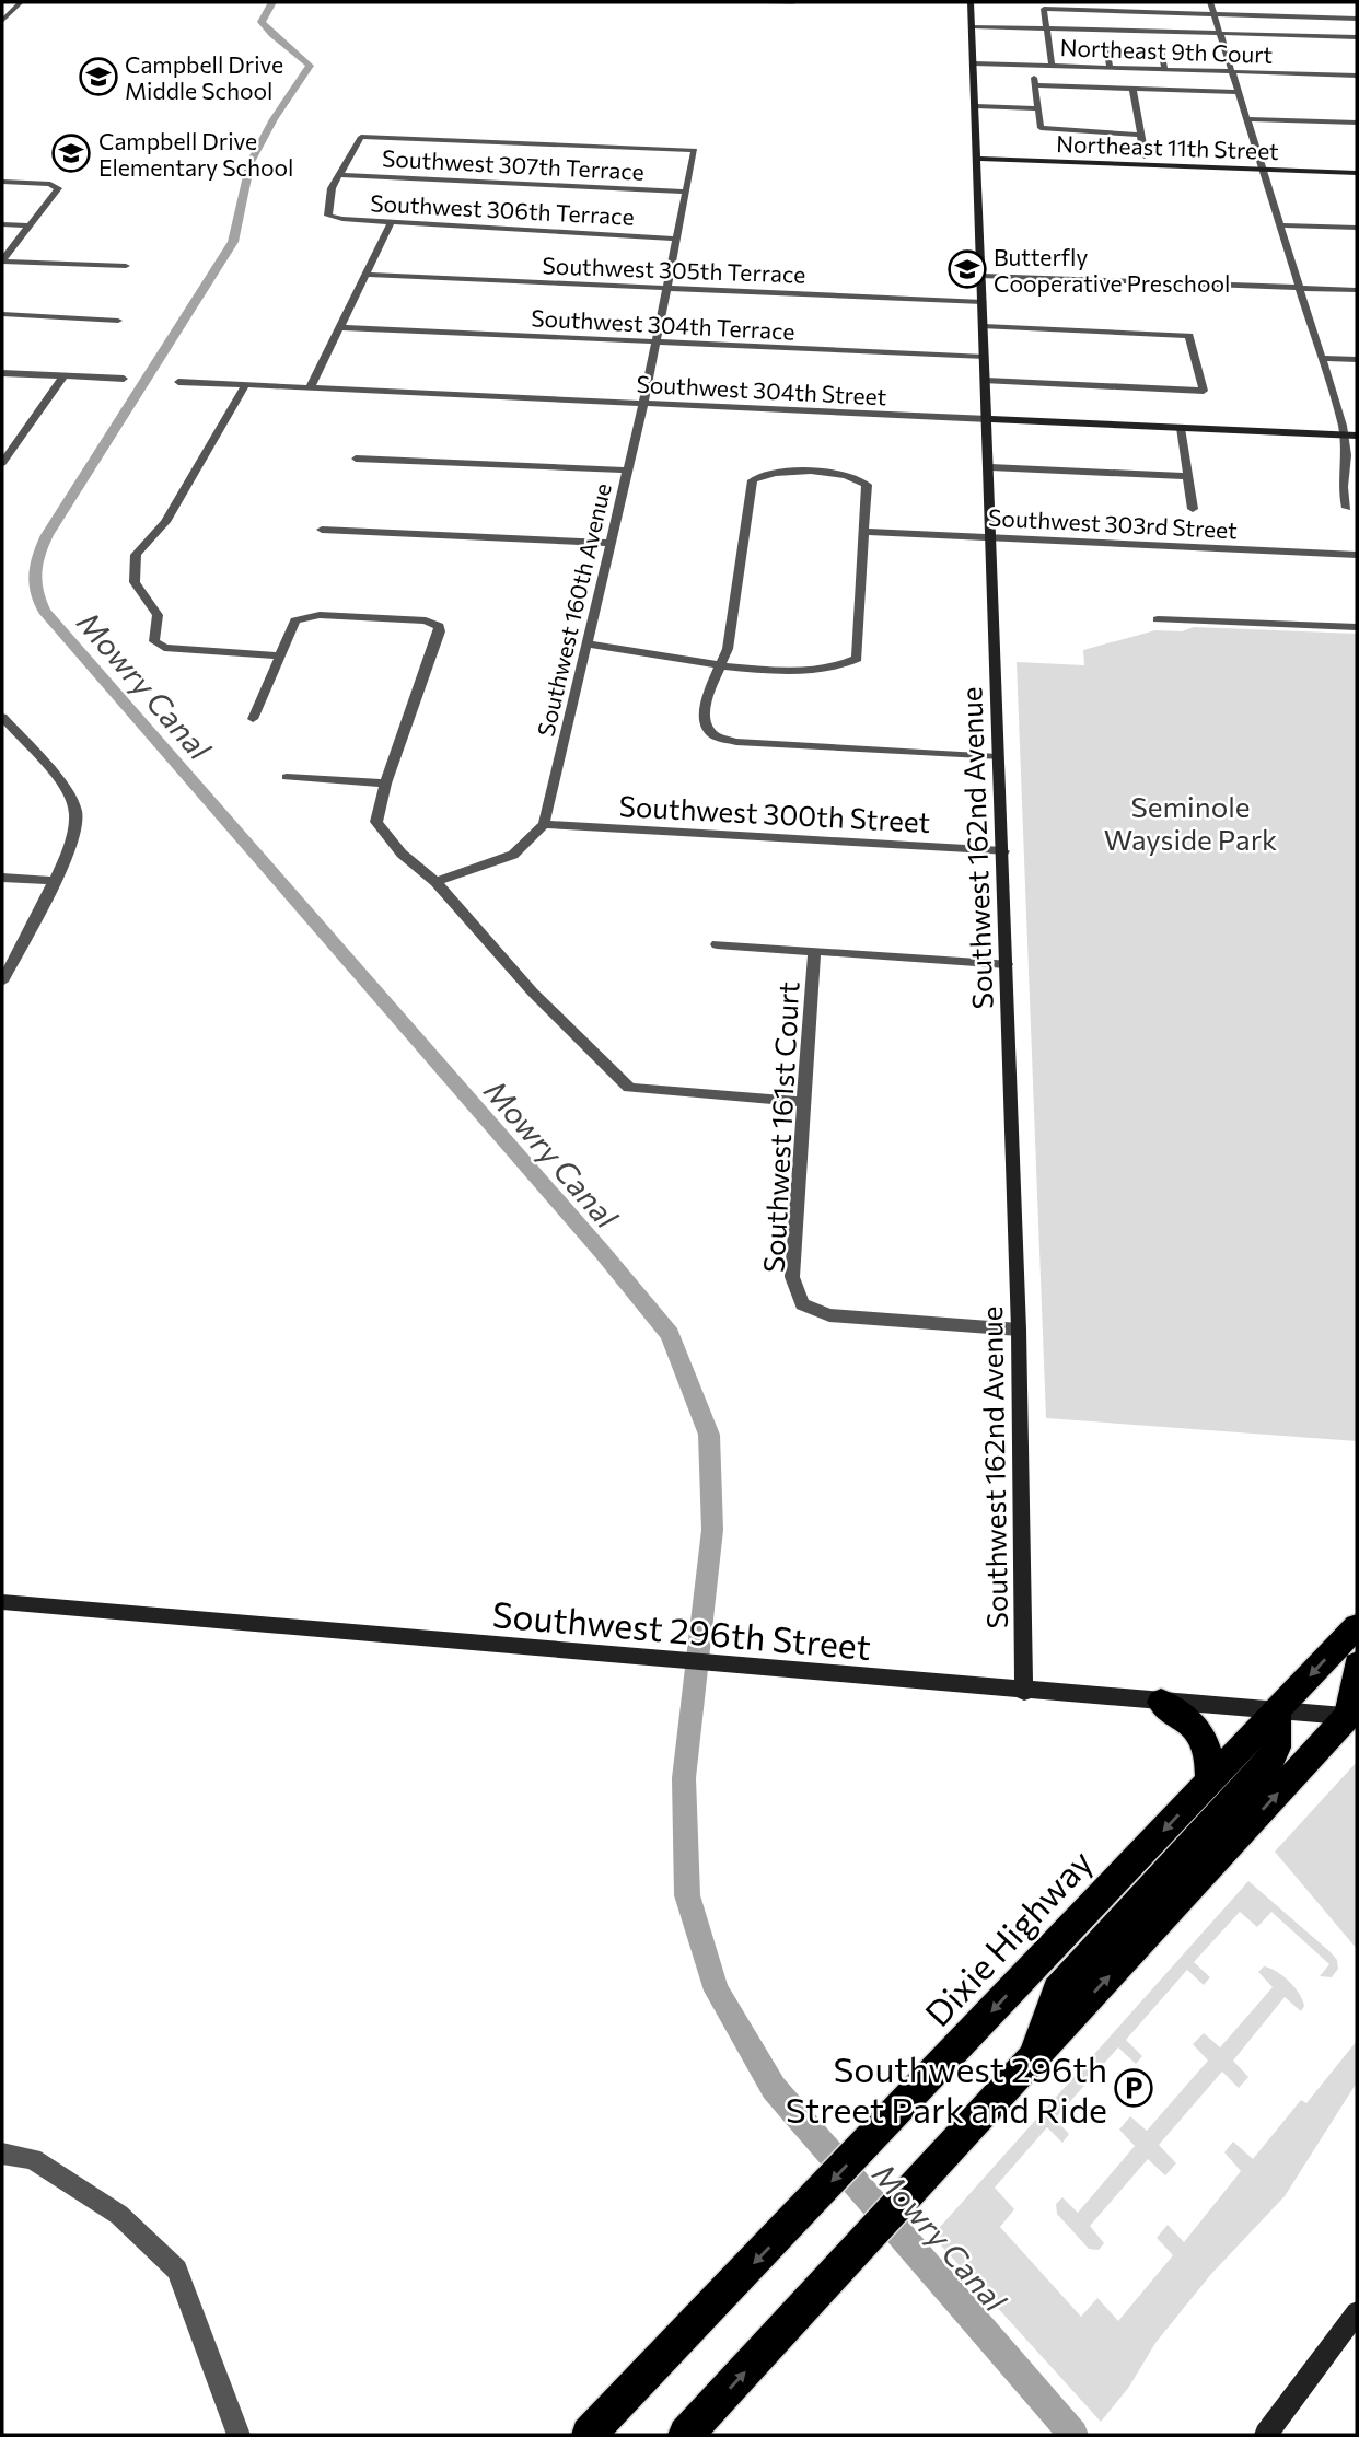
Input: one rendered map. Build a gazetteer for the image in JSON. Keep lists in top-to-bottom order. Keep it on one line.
{"streets":{"highway":["Dixie Highway"],"street":["Northeast 9th Court","Northeast 11th Street","Southwest 307th Terrace","Southwest 306th Terrace","Southwest 305th Terrace","Southwest 304th Terrace","Southwest 304th Street","Southwest 303rd Street","Southwest 160th Avenue","Southwest 300th Street","Southwest 162nd Avenue","Southwest 161st Court","Southwest 296th Street"]},"crossings":[["Northeast 9th Court","Southwest 162nd Avenue"],["Northeast 11th Street","Southwest 162nd Avenue"],["Southwest 307th Terrace","Southwest 306th Terrace"],["Southwest 305th Terrace","Southwest 160th Avenue"],["Southwest 305th Terrace","Southwest 162nd Avenue"],["Southwest 304th Terrace","Southwest 160th Avenue"],["Southwest 304th Terrace","Southwest 162nd Avenue"],["Southwest 304th Street","Southwest 160th Avenue"],["Southwest 304th Street","Southwest 162nd Avenue"],["Southwest 303rd Street","Southwest 162nd Avenue"],["Southwest 160th Avenue","Southwest 300th Street"],["Southwest 300th Street","Southwest 162nd Avenue"],["Southwest 162nd Avenue","Southwest 161st Court"],["Southwest 162nd Avenue","Southwest 296th Street"],["Southwest 296th Street","Dixie Highway"]],"water":["Mowry Canal"],"parks":["Seminole Wayside Park"],"places":{"school or university":["Campbell Drive Middle School","Campbell Drive Elementary School","Butterfly Cooperative Preschool"],"parking":["Southwest 296th Street Park and Ride"]}}
